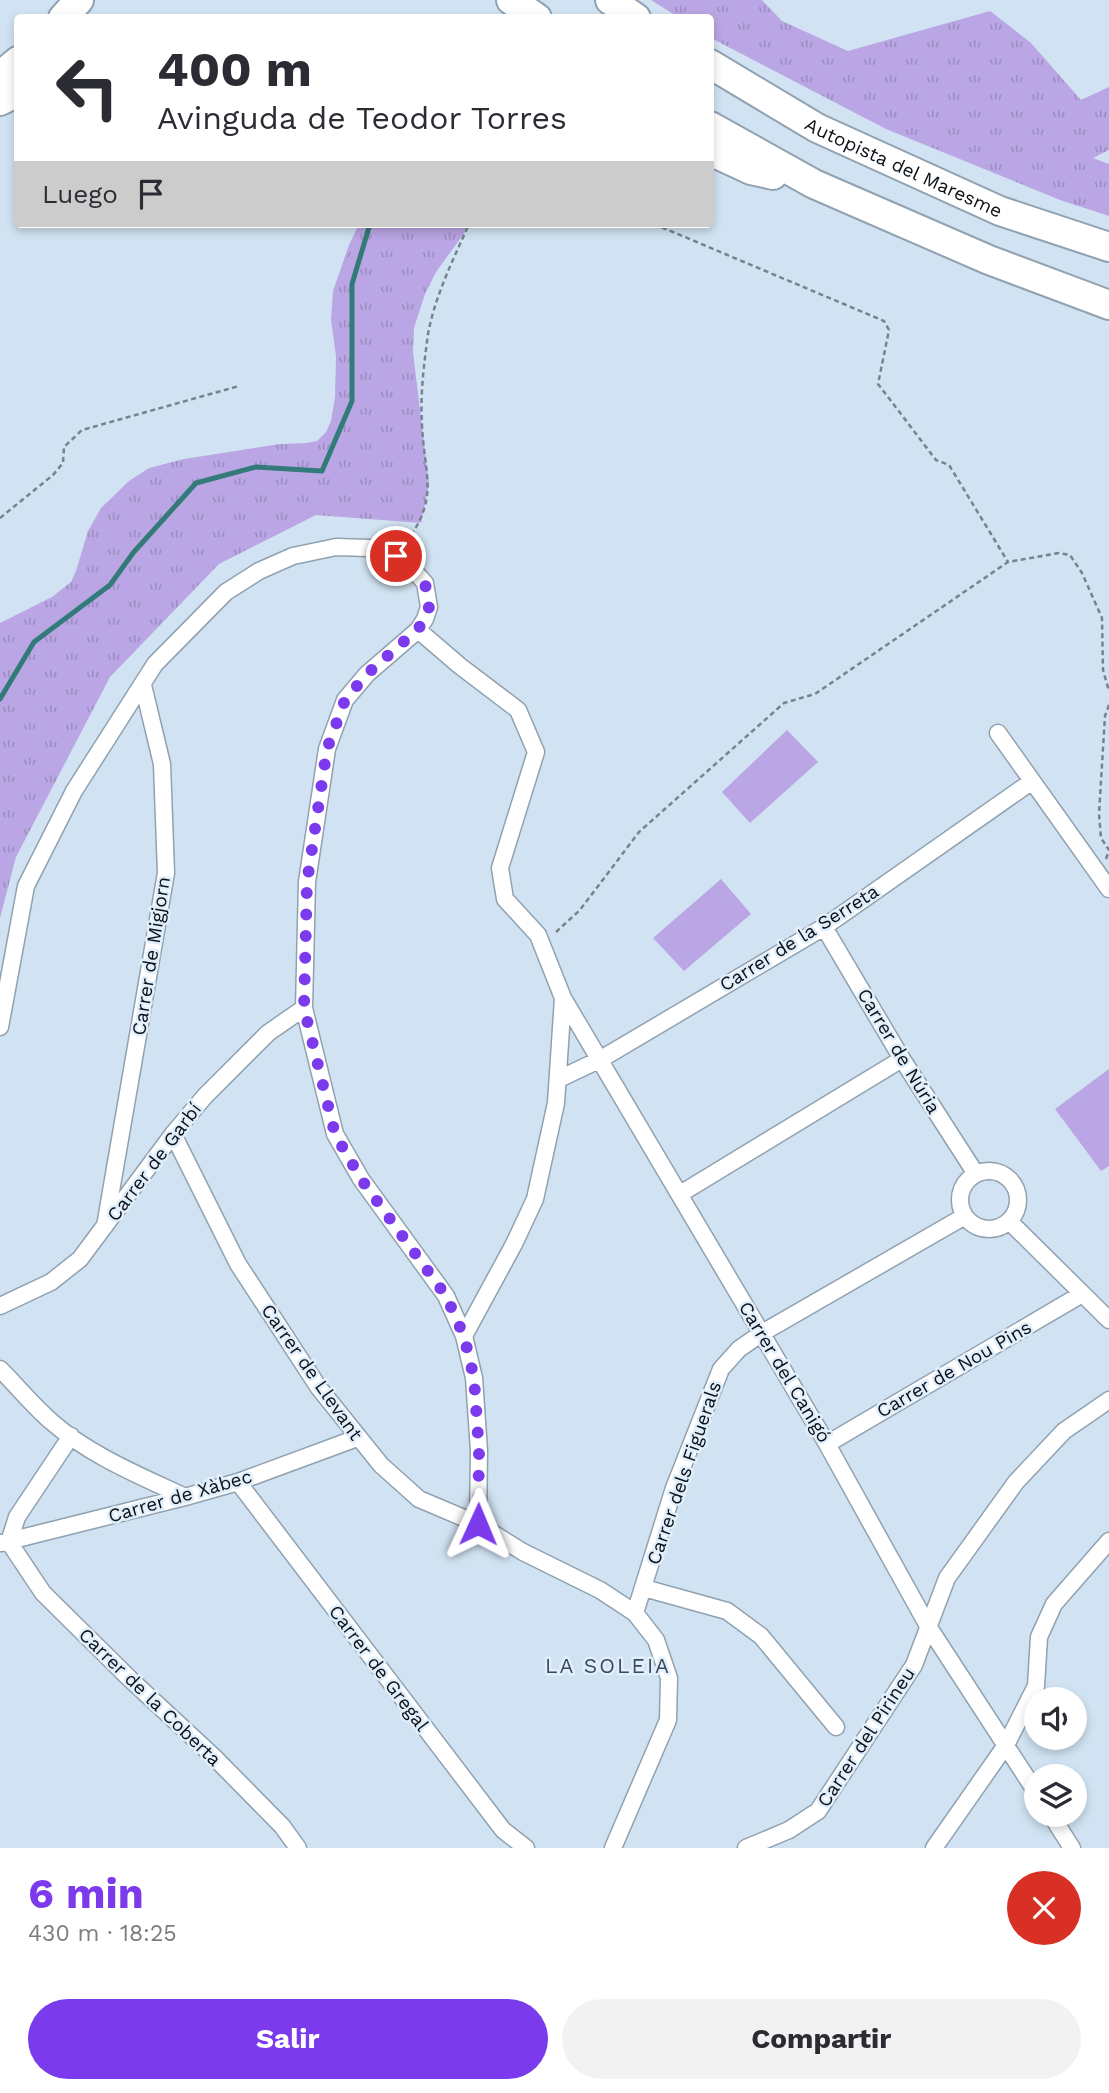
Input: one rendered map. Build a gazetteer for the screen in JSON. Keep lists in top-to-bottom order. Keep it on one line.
{"streets":{"highway":["Autopista del Maresme"],"street":["Carrer de la Serreta","Carrer de Migjorn","Carrer de Núria","Carrer de Garbí","Carrer de Nou Pins","Carrer de Llevant","Carrer del Canigó","Carrer dels Figuerals","Carrer de Xàbec","Carrer de Gregal","Carrer de la Coberta","Carrer del Pirineu"]},"crossings":[["Carrer de la Serreta","Carrer de Núria"],["Carrer de la Serreta","Carrer del Canigó"],["Carrer de Migjorn","Carrer de Garbí"],["Carrer de Núria","Carrer dels Figuerals"],["Carrer de Garbí","Carrer de Llevant"],["Carrer de Nou Pins","Carrer del Canigó"],["Carrer de Llevant","Carrer dels Figuerals"],["Carrer de Llevant","Carrer de Xàbec"],["Carrer del Canigó","Carrer dels Figuerals"],["Carrer del Canigó","Carrer del Pirineu"],["Carrer de Xàbec","Carrer de Gregal"],["Carrer de Xàbec","Carrer de la Coberta"]],"districts":["LA SOLEIA"],"page":{"turn":["400 m","Avinguda de Teodor Torres"],"then":"Luego","heading":["6 min","430 m · 18:25"],"buttons":["Salir","Compartir"]}}
